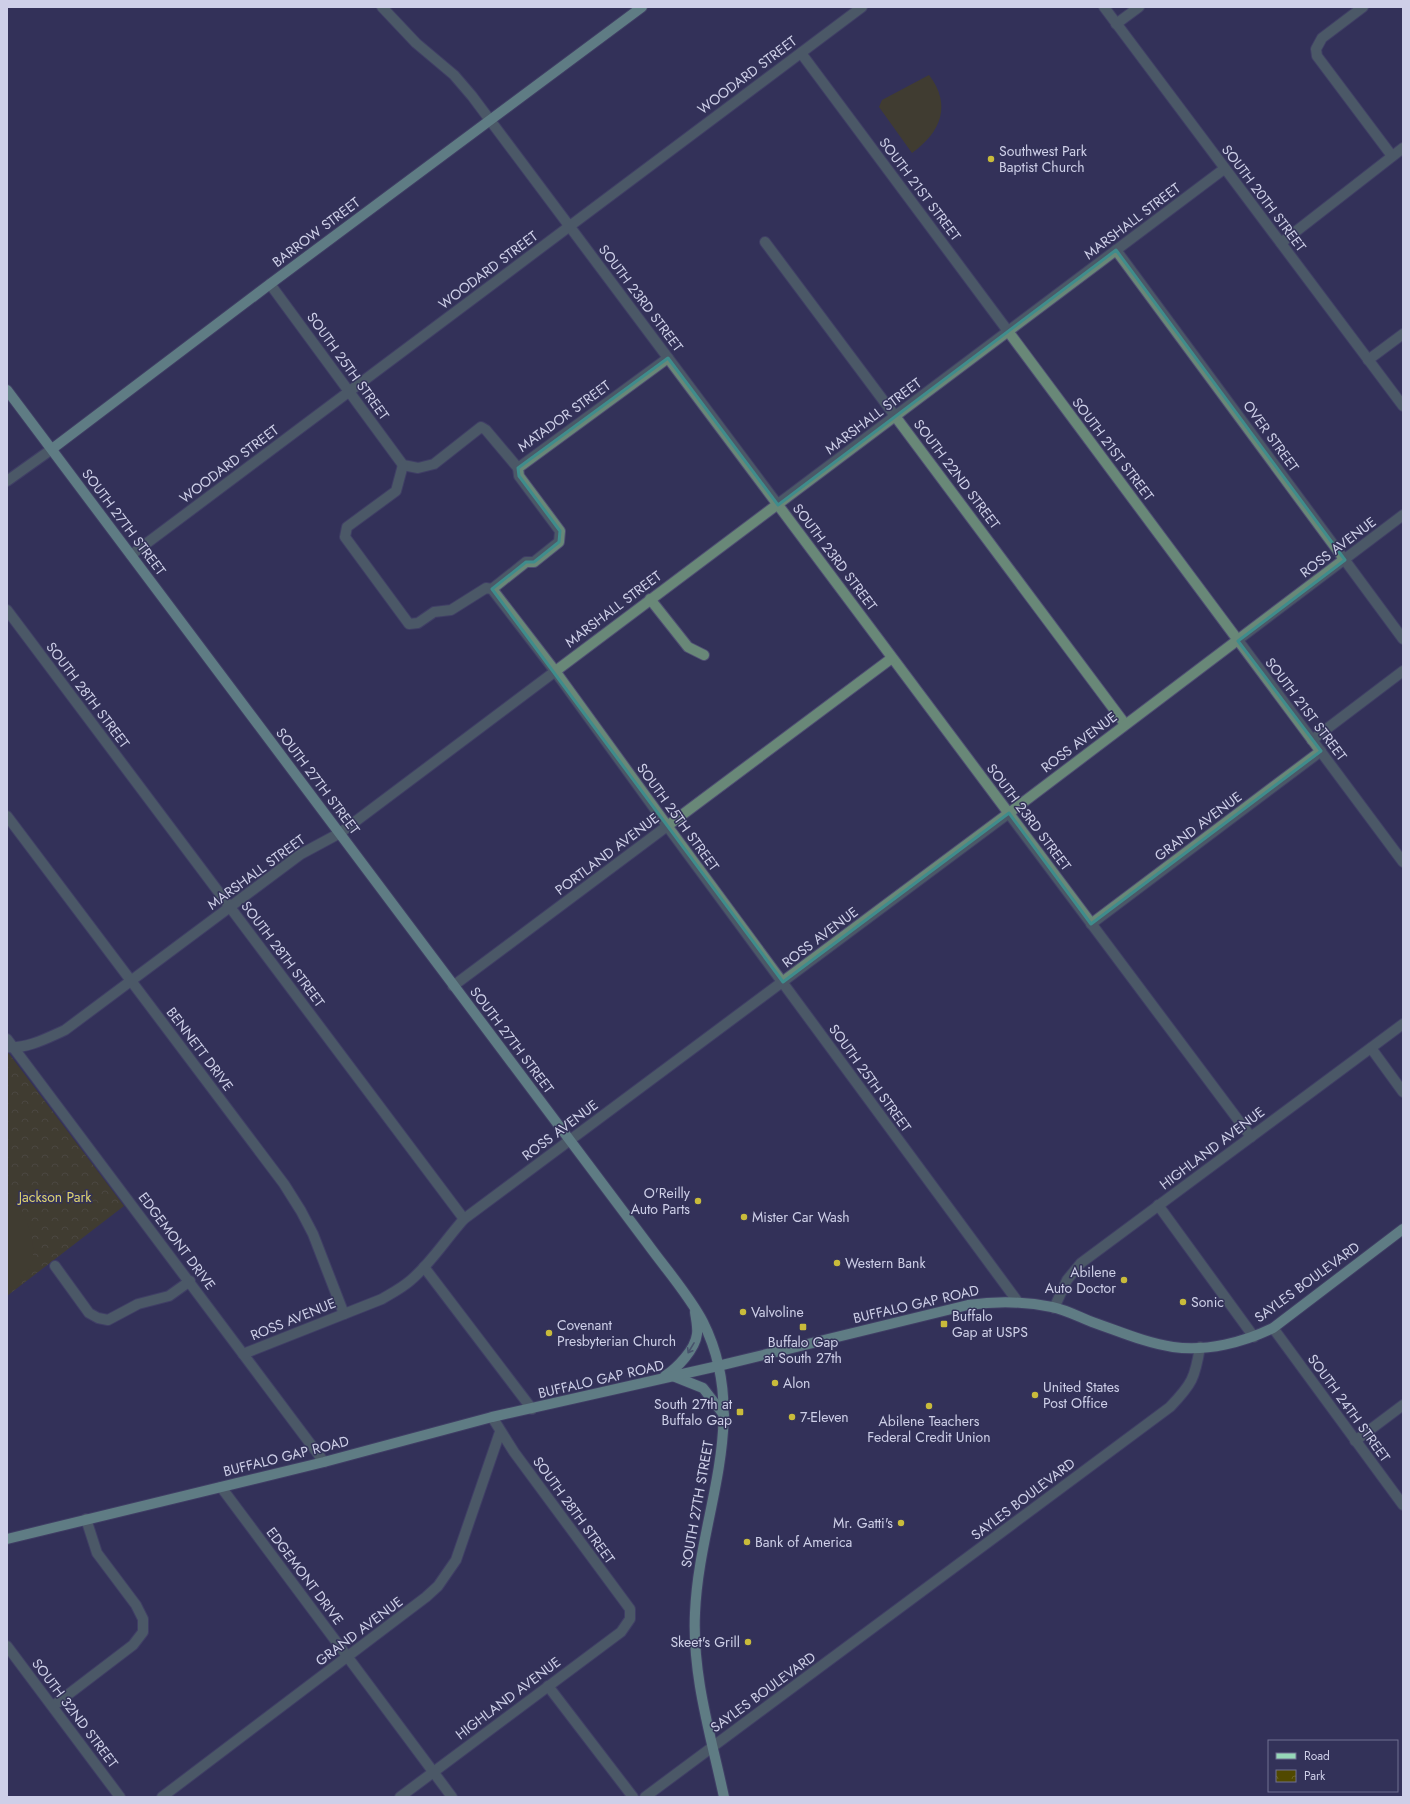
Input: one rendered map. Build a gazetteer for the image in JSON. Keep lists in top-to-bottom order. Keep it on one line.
{"streets":{"main road":["BARROW STREET","SOUTH 27TH STREET","SAYLES BOULEVARD","BUFFALO GAP ROAD"],"street":["WOODARD STREET","SOUTH 21ST STREET","SOUTH 20TH STREET","MARSHALL STREET","SOUTH 23RD STREET","SOUTH 25TH STREET","MATADOR STREET","OVER STREET","SOUTH 22ND STREET","ROSS AVENUE","SOUTH 28TH STREET","GRAND AVENUE","PORTLAND AVENUE","BENNETT DRIVE","HIGHLAND AVENUE","EDGEMONT DRIVE","SOUTH 24TH STREET","SOUTH 32ND STREET"]},"crossings":[["WOODARD STREET","SOUTH 21ST STREET"],["WOODARD STREET","SOUTH 23RD STREET"],["WOODARD STREET","SOUTH 25TH STREET"],["WOODARD STREET","SOUTH 27TH STREET"],["SOUTH 21ST STREET","MARSHALL STREET"],["SOUTH 21ST STREET","ROSS AVENUE"],["SOUTH 21ST STREET","GRAND AVENUE"],["SOUTH 20TH STREET","MARSHALL STREET"],["MARSHALL STREET","SOUTH 23RD STREET"],["MARSHALL STREET","SOUTH 25TH STREET"],["MARSHALL STREET","OVER STREET"],["MARSHALL STREET","SOUTH 22ND STREET"],["MARSHALL STREET","SOUTH 27TH STREET"],["MARSHALL STREET","SOUTH 28TH STREET"],["MARSHALL STREET","BENNETT DRIVE"],["MARSHALL STREET","EDGEMONT DRIVE"],["BARROW STREET","SOUTH 23RD STREET"],["BARROW STREET","SOUTH 25TH STREET"],["BARROW STREET","SOUTH 27TH STREET"],["SOUTH 23RD STREET","MATADOR STREET"],["SOUTH 23RD STREET","ROSS AVENUE"],["SOUTH 23RD STREET","GRAND AVENUE"],["SOUTH 23RD STREET","PORTLAND AVENUE"],["SOUTH 23RD STREET","HIGHLAND AVENUE"],["SOUTH 25TH STREET","MATADOR STREET"],["SOUTH 25TH STREET","ROSS AVENUE"],["SOUTH 25TH STREET","PORTLAND AVENUE"],["SOUTH 25TH STREET","BUFFALO GAP ROAD"],["OVER STREET","ROSS AVENUE"],["SOUTH 22ND STREET","ROSS AVENUE"],["SOUTH 27TH STREET","ROSS AVENUE"],["SOUTH 27TH STREET","PORTLAND AVENUE"],["SOUTH 27TH STREET","SAYLES BOULEVARD"],["SOUTH 27TH STREET","BUFFALO GAP ROAD"],["ROSS AVENUE","SOUTH 28TH STREET"],["ROSS AVENUE","BENNETT DRIVE"],["ROSS AVENUE","EDGEMONT DRIVE"],["SOUTH 28TH STREET","GRAND AVENUE"],["SOUTH 28TH STREET","HIGHLAND AVENUE"],["SOUTH 28TH STREET","BUFFALO GAP ROAD"],["GRAND AVENUE","EDGEMONT DRIVE"],["HIGHLAND AVENUE","EDGEMONT DRIVE"],["HIGHLAND AVENUE","BUFFALO GAP ROAD"],["EDGEMONT DRIVE","BUFFALO GAP ROAD"],["SAYLES BOULEVARD","BUFFALO GAP ROAD"],["SAYLES BOULEVARD","SOUTH 24TH STREET"]],"parks":["Jackson Park"],"places":{"other":["Southwest Park Baptist Church","O'Reilly Auto Parts","Mister Car Wash","Western Bank","Abilene Auto Doctor","Sonic","Valvoline","Covenant Presbyterian Church","Alon","United States Post Office","Abilene Teachers Federal Credit Union","7-Eleven","Mr. Gatti's","Bank of America","Skeet's Grill"],"transit":["Buffalo Gap at USPS","Buffalo Gap at South 27th","South 27th at Buffalo Gap"]},"legend":["Road","Park"]}
